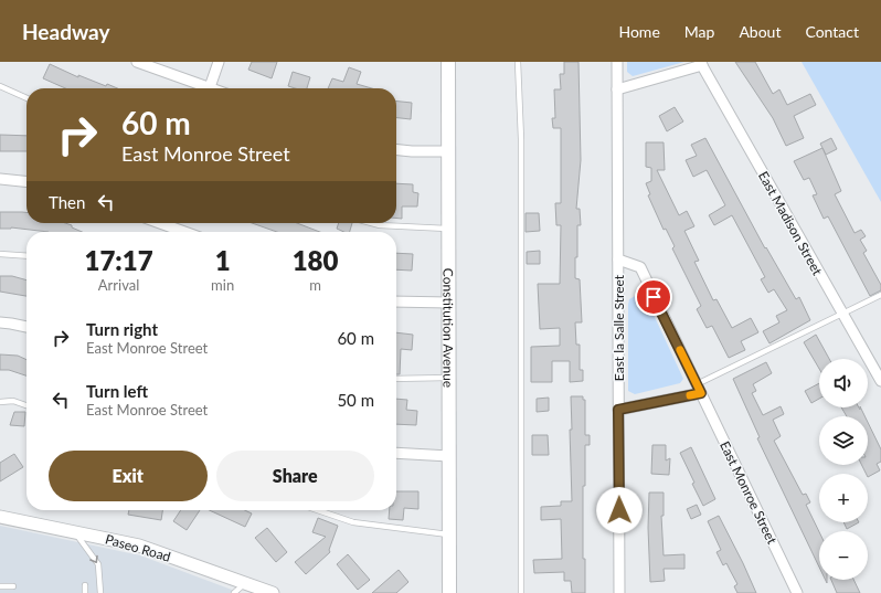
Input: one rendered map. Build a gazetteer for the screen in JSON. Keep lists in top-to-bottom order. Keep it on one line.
{"streets":{"main road":["Constitution Avenue"],"street":["East Madison Street","East la Salle Street","East Monroe Street","Paseo Road"]},"crossings":[["East Madison Street","East la Salle Street"],["East la Salle Street","East Monroe Street"]],"page":{"header":"Headway","nav":["Home","Map","About","Contact"],"turn":["60 m","East Monroe Street"],"then":"Then","eta":["17:17","Arrival","1","min","180","m"],"list":[{"name":"Turn right","note":"East Monroe Street","value":"60 m"},{"name":"Turn left","note":"East Monroe Street","value":"50 m"}],"map_buttons":["+","−"],"buttons":["Exit","Share"]}}
